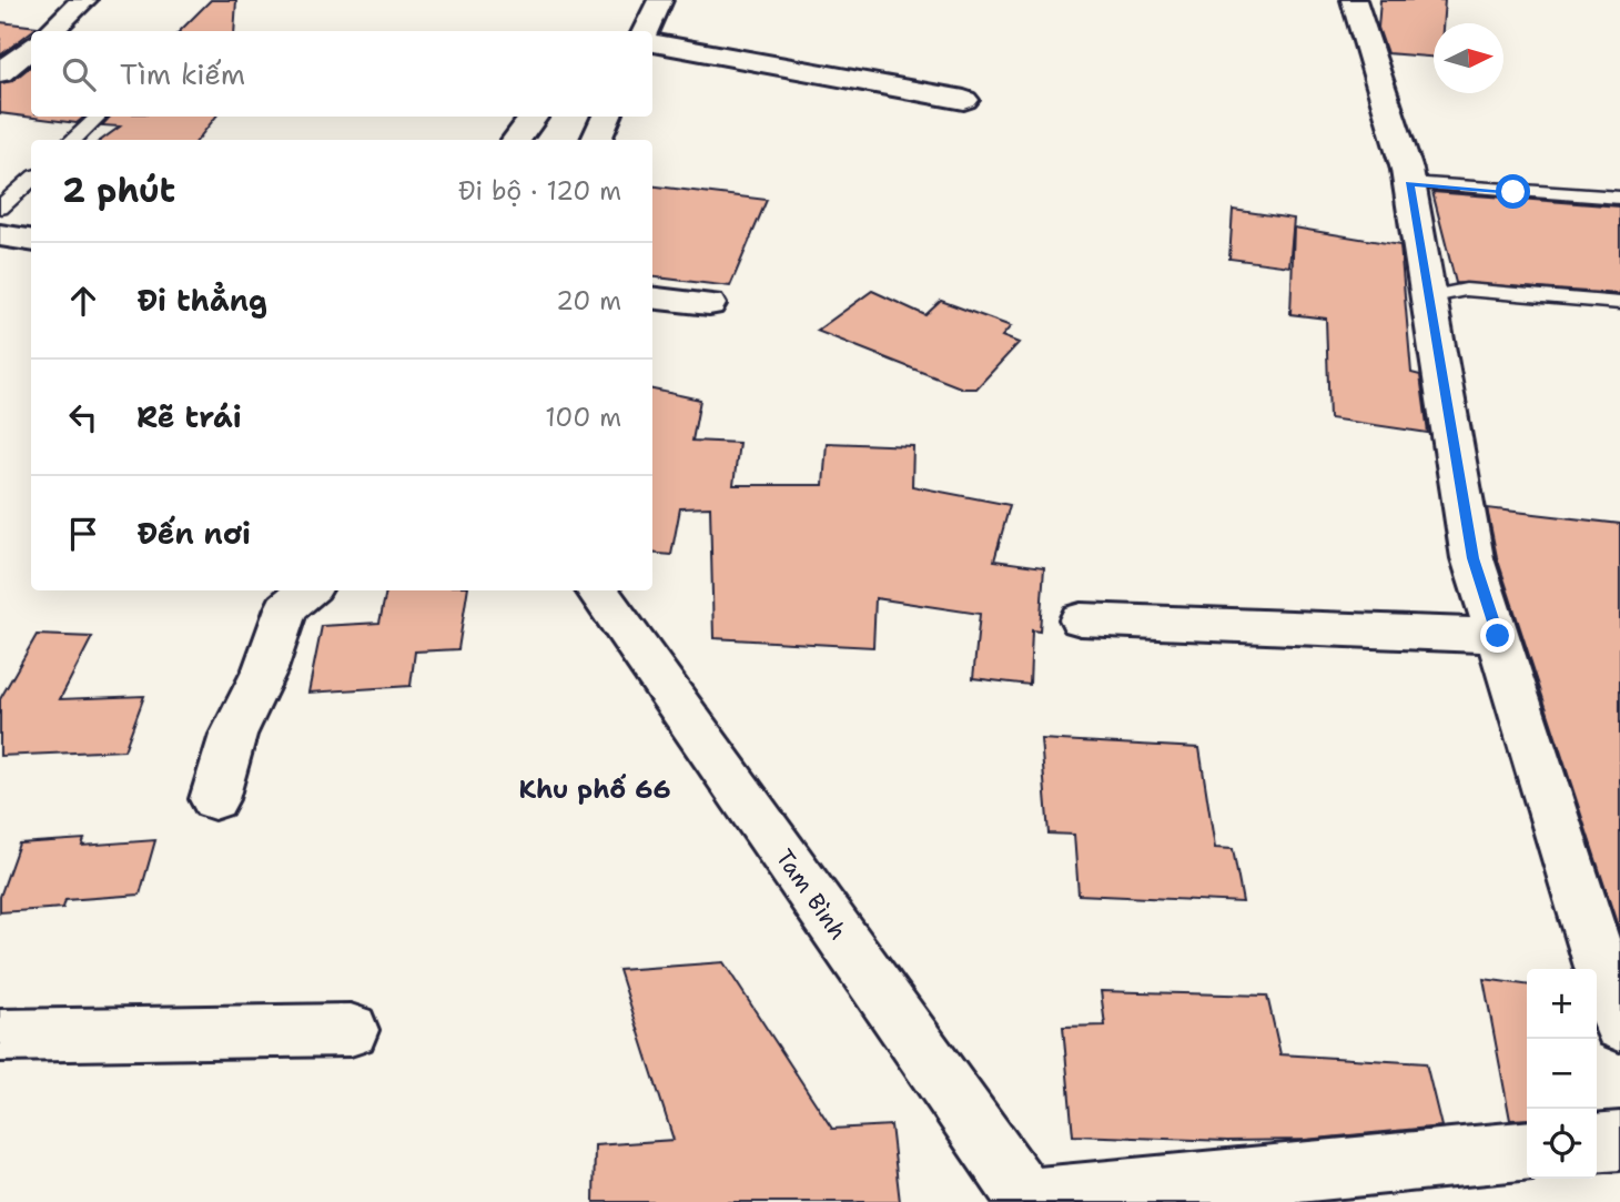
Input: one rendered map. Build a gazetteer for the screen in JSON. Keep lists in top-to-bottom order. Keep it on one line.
{"streets":{"street":["Tam Bình"]},"districts":["Khu phố 66"],"north":"right","page":{"search":"Tìm kiếm","heading":["2 phút","Đi bộ · 120 m"],"list":[["Đi thẳng","20 m"],["Rẽ trái","100 m"],"Đến nơi"],"map_buttons":["+","−"]}}
